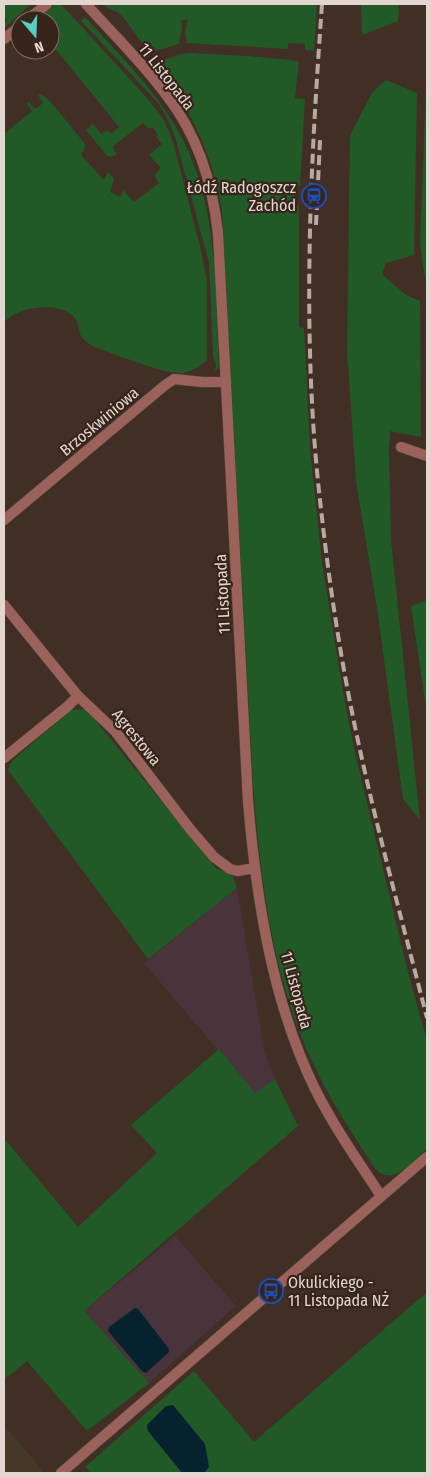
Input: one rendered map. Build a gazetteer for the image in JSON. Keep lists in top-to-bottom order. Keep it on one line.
{"streets":{"street":["11 Listopada","Brzoskwiniowa","Agrestowa"]},"crossings":[["11 Listopada","Brzoskwiniowa"],["11 Listopada","Agrestowa"]],"places":{"station":["Łódź Radogoszcz Zachód"],"bus stop":["Okulickiego - 11 Listopada NŻ"]},"north":"bottom"}
